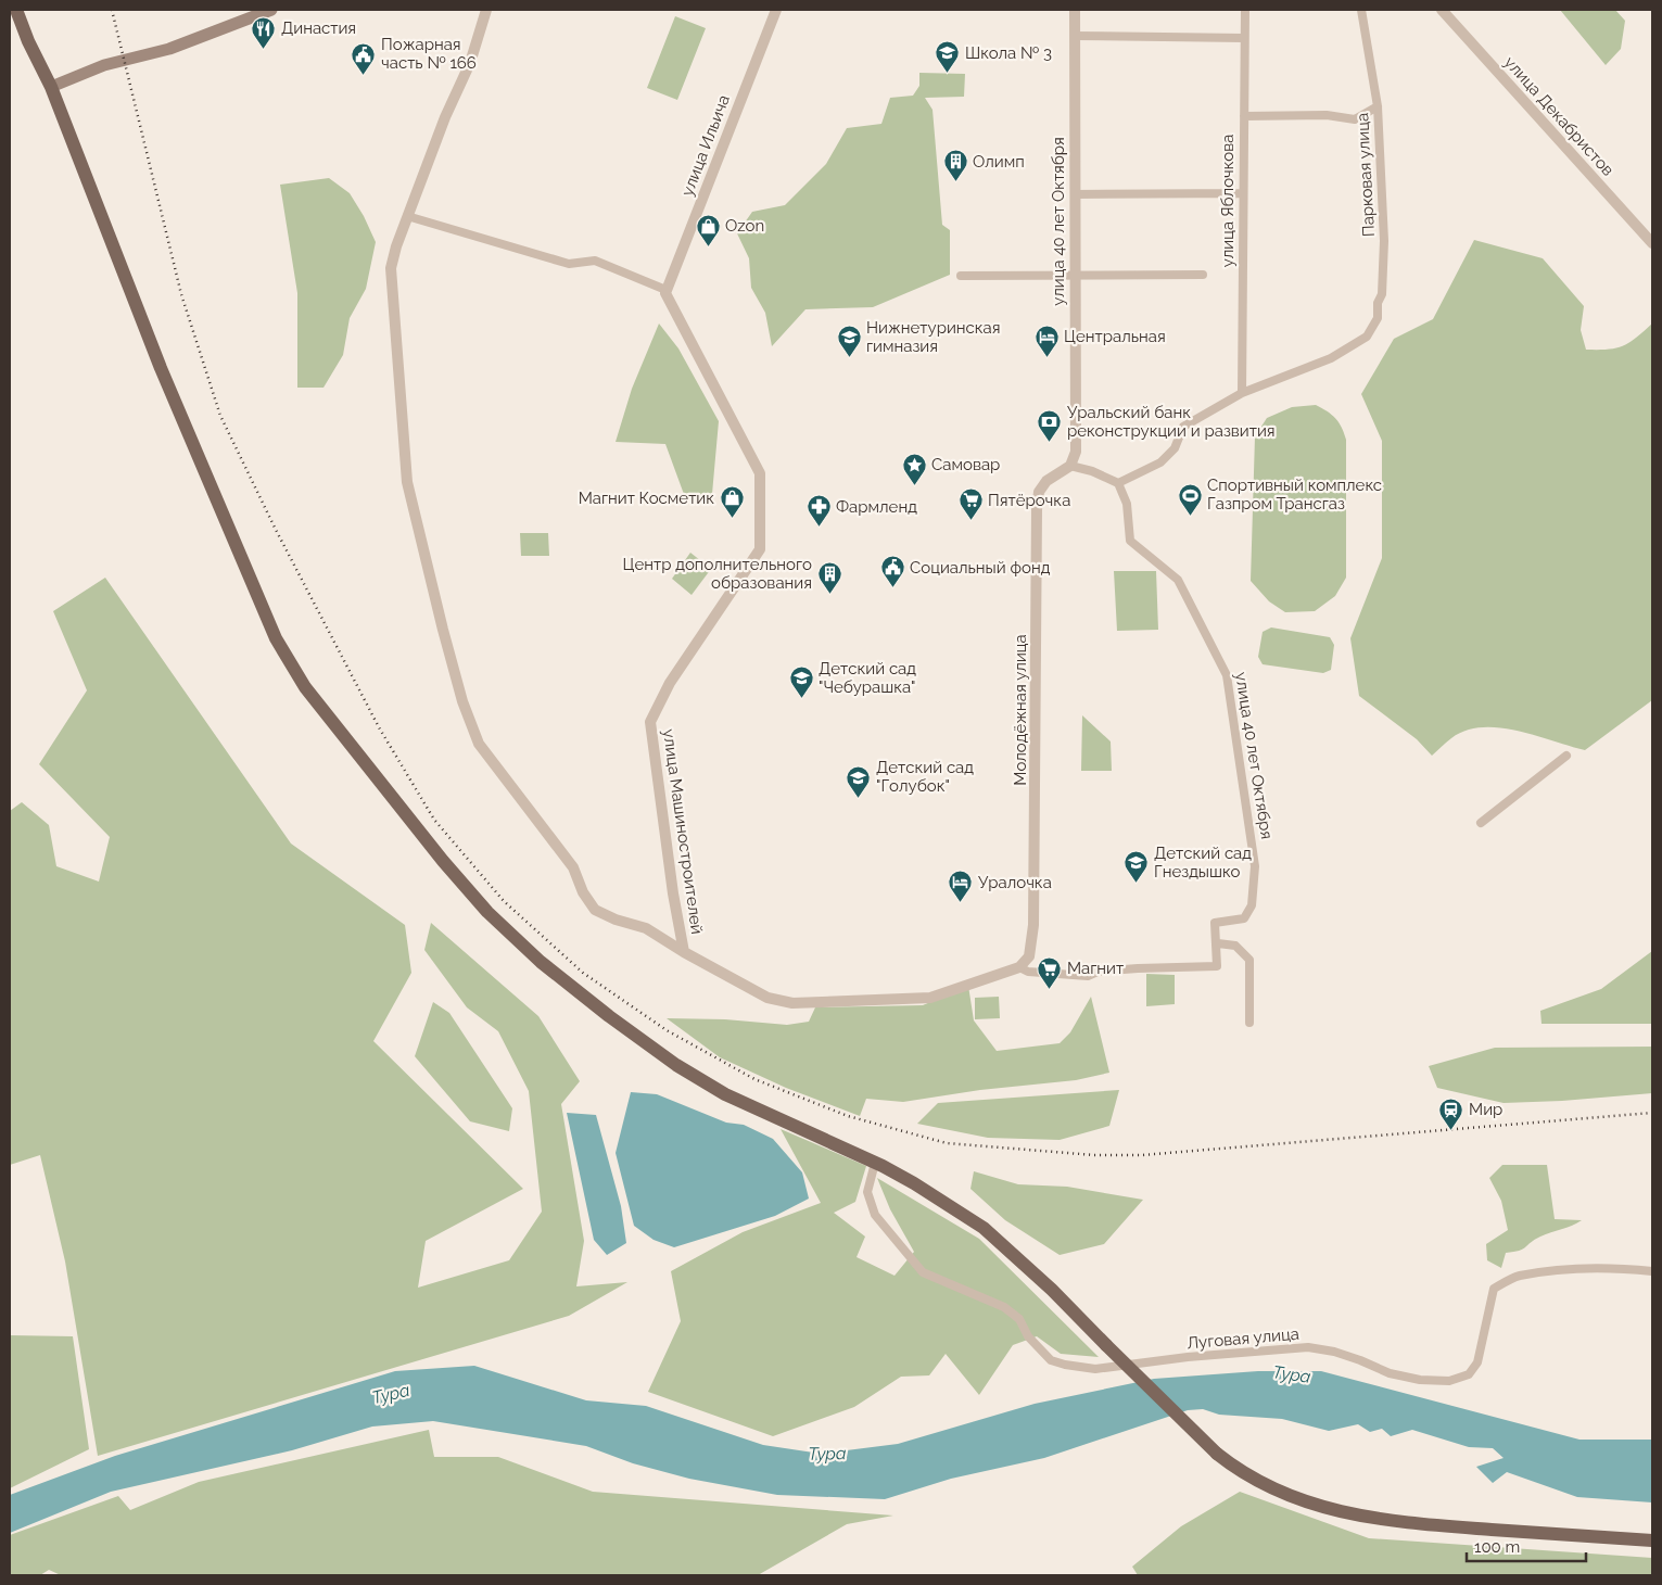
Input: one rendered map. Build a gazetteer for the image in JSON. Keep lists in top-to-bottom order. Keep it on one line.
{"streets":{"street":["улица Декабристов","улица Ильича","Парковая улица","улица Яблочкова","улица 40 лет Октября","Молодёжная улица","улица Машиностроителей","Луговая улица"]},"crossings":[["улица Ильича","улица Машиностроителей"],["Парковая улица","улица Яблочкова"],["улица 40 лет Октября","Молодёжная улица"],["Молодёжная улица","улица Машиностроителей"]],"water":["Тура"],"places":{"restaurant":["Династия"],"school or university":["Школа № 3","Нижнетуринская гимназия","Детский сад \"Чебурашка\"","Детский сад \"Голубок\"","Детский сад Гнездышко"],"public building":["Пожарная часть № 166","Социальный фонд"],"building":["Олимп","Центр дополнительного образования"],"shop":["Ozon","Магнит Косметик"],"hotel":["Центральная","Уралочка"],"bank":["Уральский банк реконструкции и развития"],"place":["Самовар"],"sports":["Спортивный комплекс Газпром Трансгаз"],"supermarket":["Пятёрочка","Магнит"],"pharmacy":["Фармленд"],"station":["Мир"]},"scale_bar":"100 m"}
